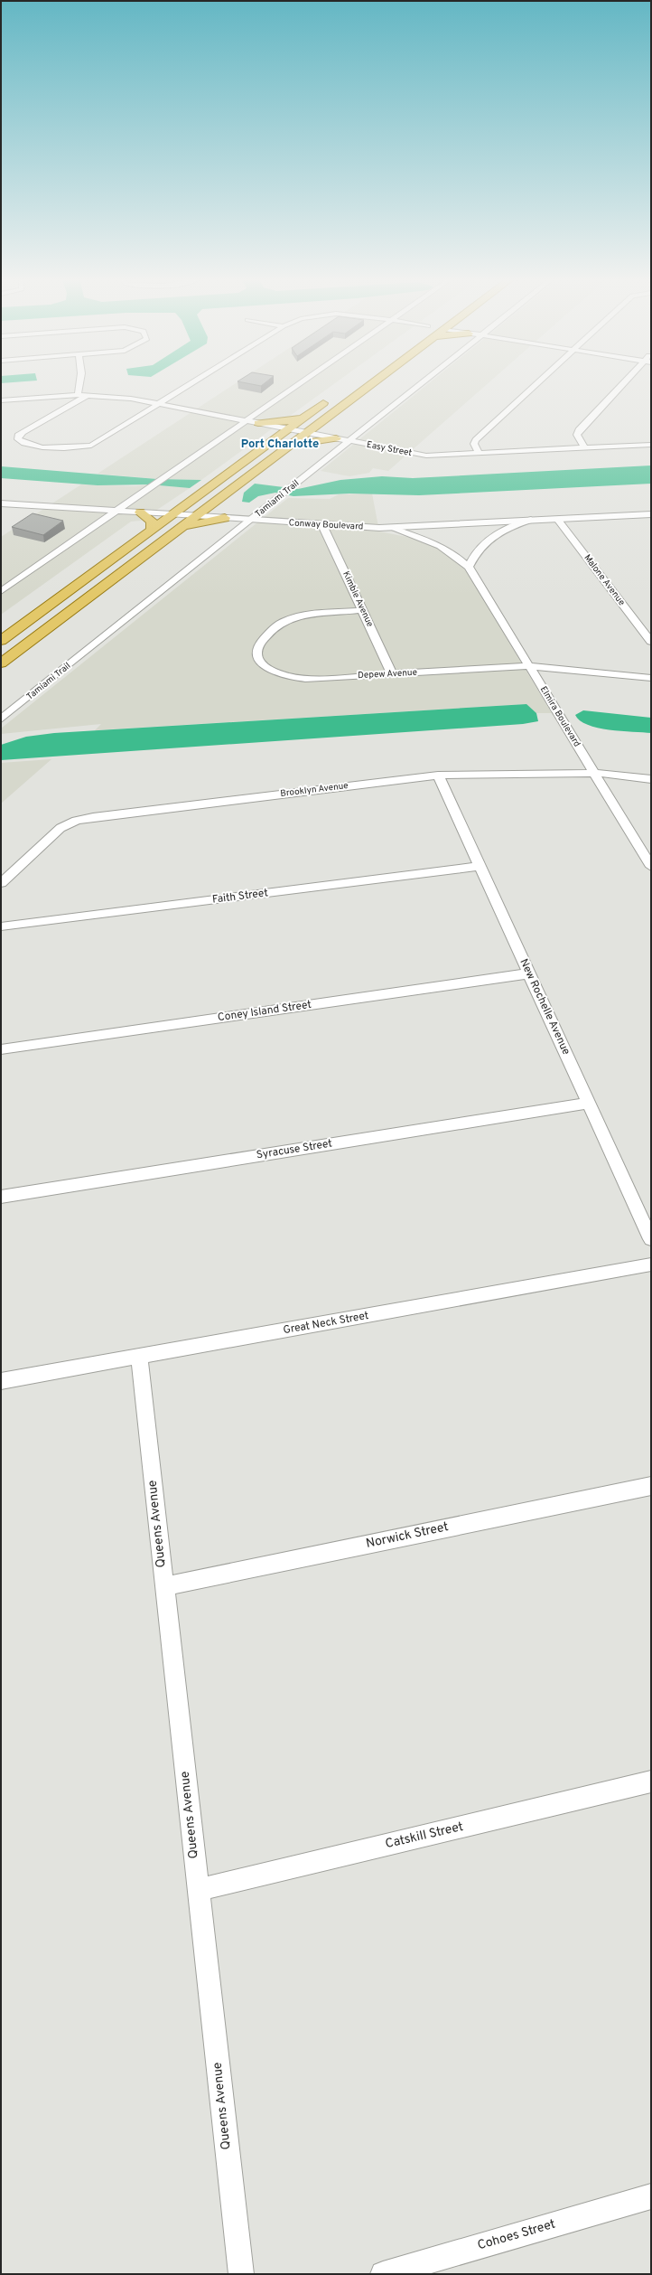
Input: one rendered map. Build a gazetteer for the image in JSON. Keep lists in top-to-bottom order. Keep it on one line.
{"streets":{"street":["Easy Street","Tamiami Trail","Conway Boulevard","Malone Avenue","Kimble Avenue","Depew Avenue","Elmira Boulevard","Brooklyn Avenue","Faith Street","New Rochelle Avenue","Coney Island Street","Syracuse Street","Great Neck Street","Queens Avenue","Norwick Street","Catskill Street","Cohoes Street"]},"crossings":[["Easy Street","Tamiami Trail"],["Tamiami Trail","Conway Boulevard"],["Conway Boulevard","Malone Avenue"],["Conway Boulevard","Kimble Avenue"],["Conway Boulevard","Elmira Boulevard"],["Kimble Avenue","Depew Avenue"],["Depew Avenue","Elmira Boulevard"],["Elmira Boulevard","Brooklyn Avenue"],["Brooklyn Avenue","New Rochelle Avenue"],["Faith Street","New Rochelle Avenue"],["New Rochelle Avenue","Coney Island Street"],["New Rochelle Avenue","Syracuse Street"],["Great Neck Street","Queens Avenue"],["Queens Avenue","Norwick Street"],["Queens Avenue","Catskill Street"]],"districts":["Port Charlotte"]}
